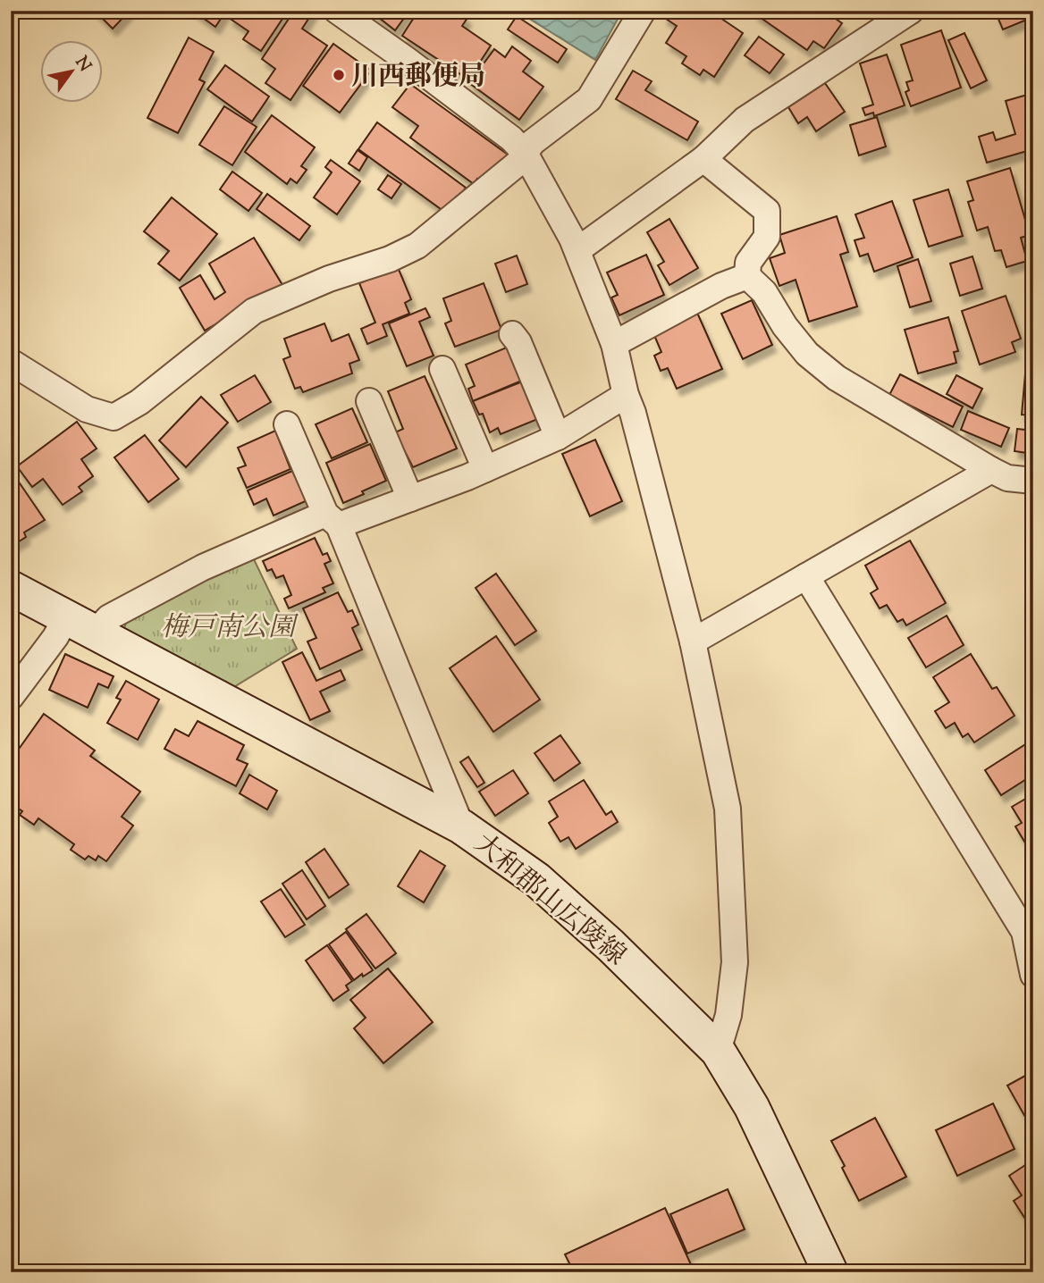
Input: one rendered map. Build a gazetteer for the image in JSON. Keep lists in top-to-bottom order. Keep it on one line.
{"streets":{"main road":["大和郡山広陵線"]},"parks":["梅戸南公園"],"places":["川西郵便局"],"north":"top right"}
